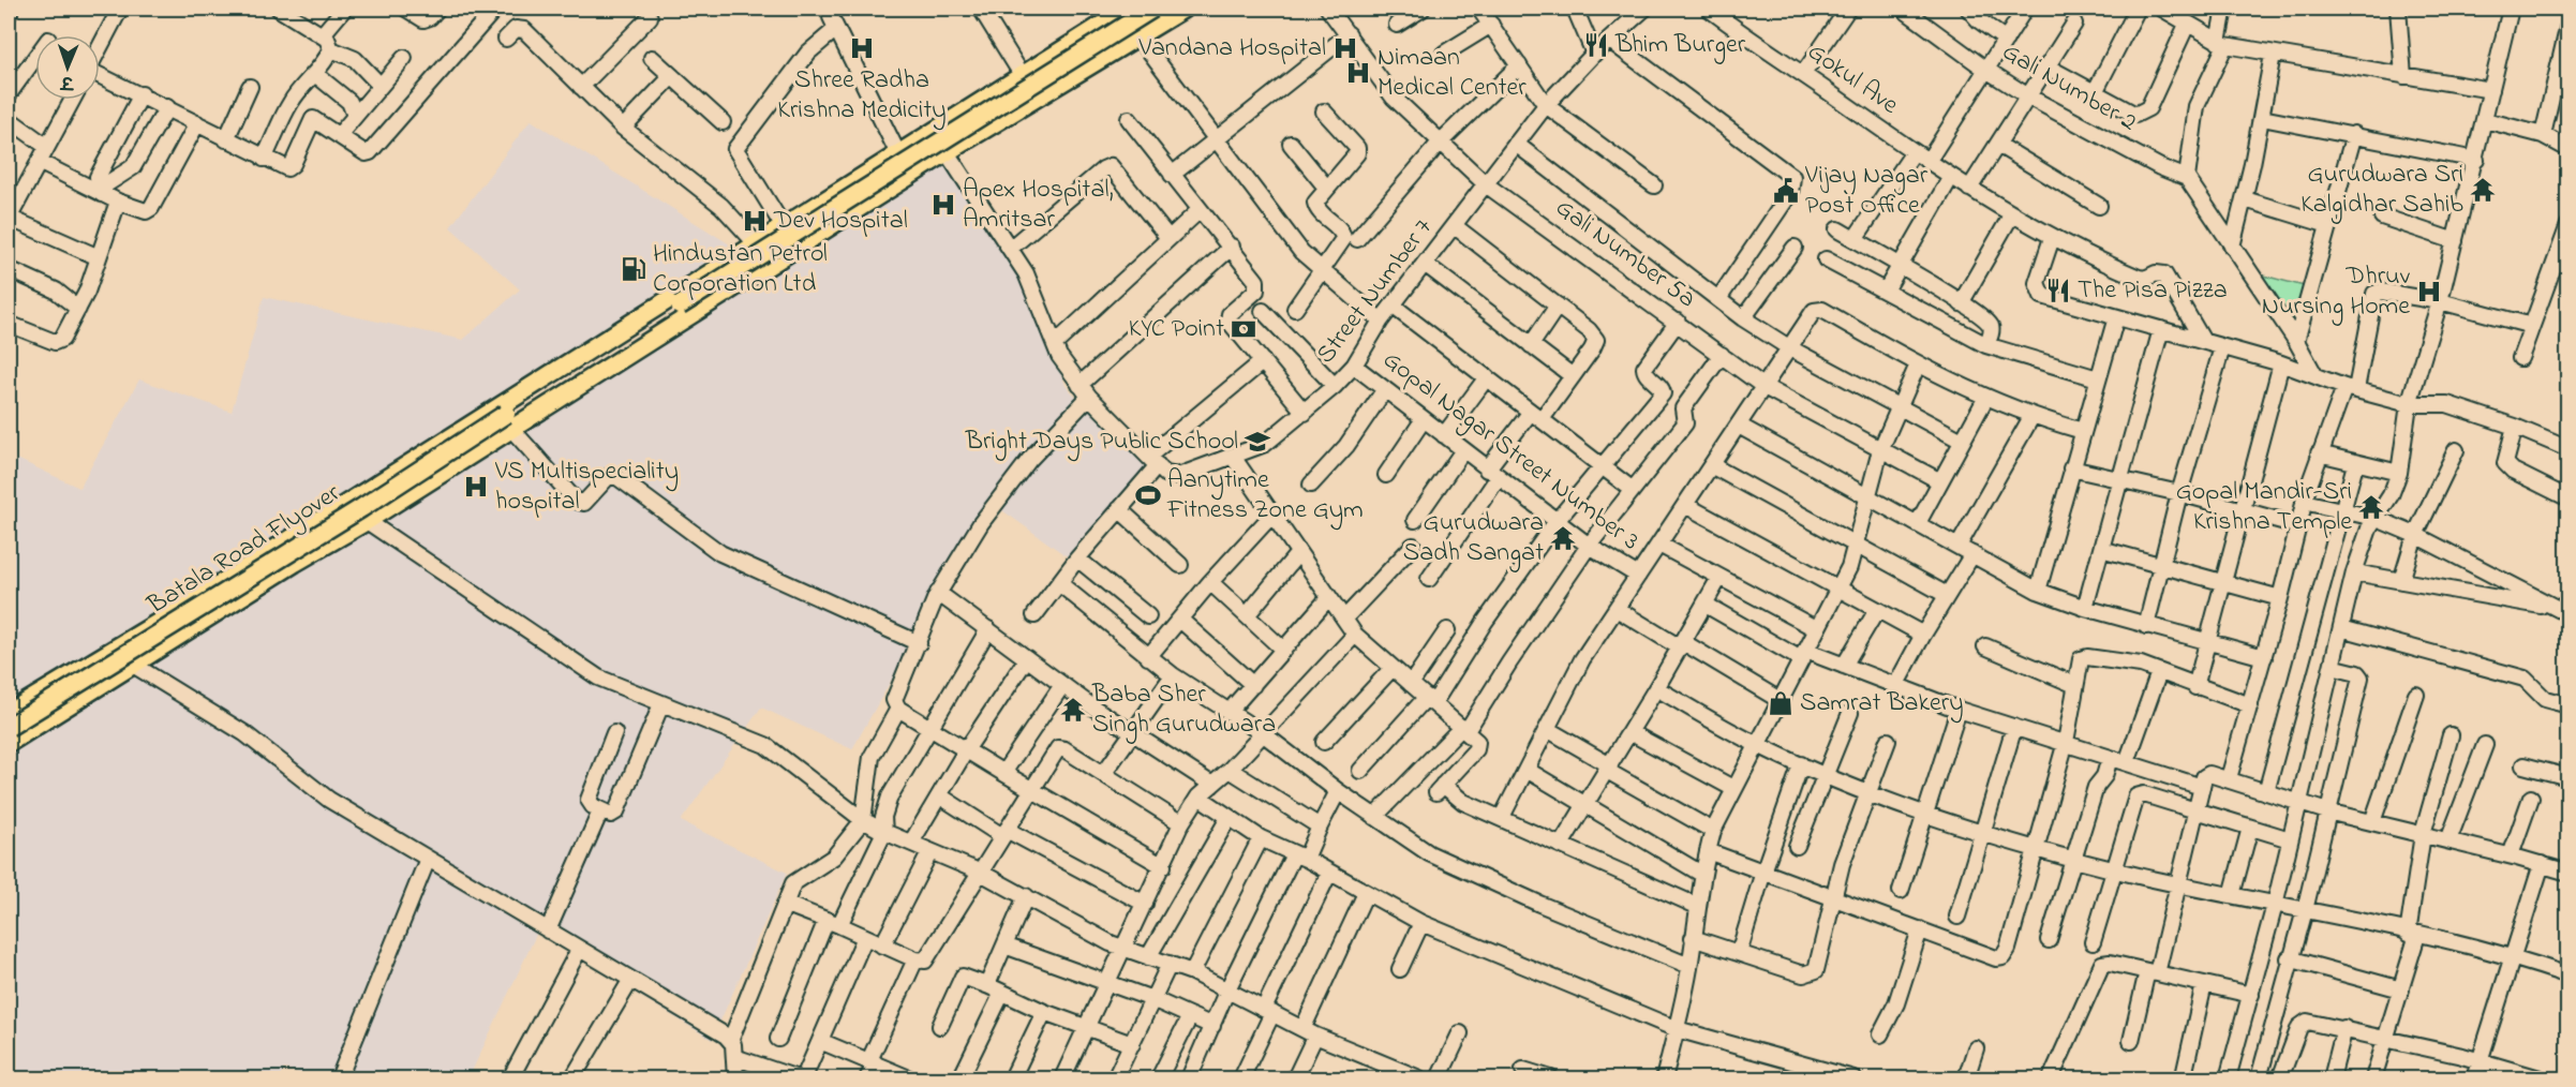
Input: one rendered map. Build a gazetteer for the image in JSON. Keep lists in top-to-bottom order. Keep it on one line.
{"streets":{"main road":["Batala Road Flyover"],"street":["Gokul Ave","Gali Number 2","Gali Number 5a","Street Number 7","Gopal Nagar Street Number 3"]},"crossings":[["Gali Number 5a","Street Number 7"],["Street Number 7","Gopal Nagar Street Number 3"]],"places":{"restaurant":["Bhim Burger","The Pisa Pizza"],"hospital":["Shree Radha Krishna Medicity","Vandana Hospital","Nimaan Medical Center","Apex Hospital, Amritsar","Dev Hospital","Dhruv Nursing Home","VS Multispeciality hospital"],"temple":["Gurudwara Sri Kalgidhar Sahib","Gopal Mandir-Sri Krishna Temple","Gurudwara Sadh Sangat","Baba Sher Singh Gurudwara"],"public building":["Vijay Nagar Post Office"],"fuel station":["Hindustan Petrol Corporation Ltd"],"bank":["KYC Point"],"school or university":["Bright Days Public School"],"sports":["Aanytime Fitness Zone Gym"],"shop":["Samrat Bakery"]},"north":"bottom"}
